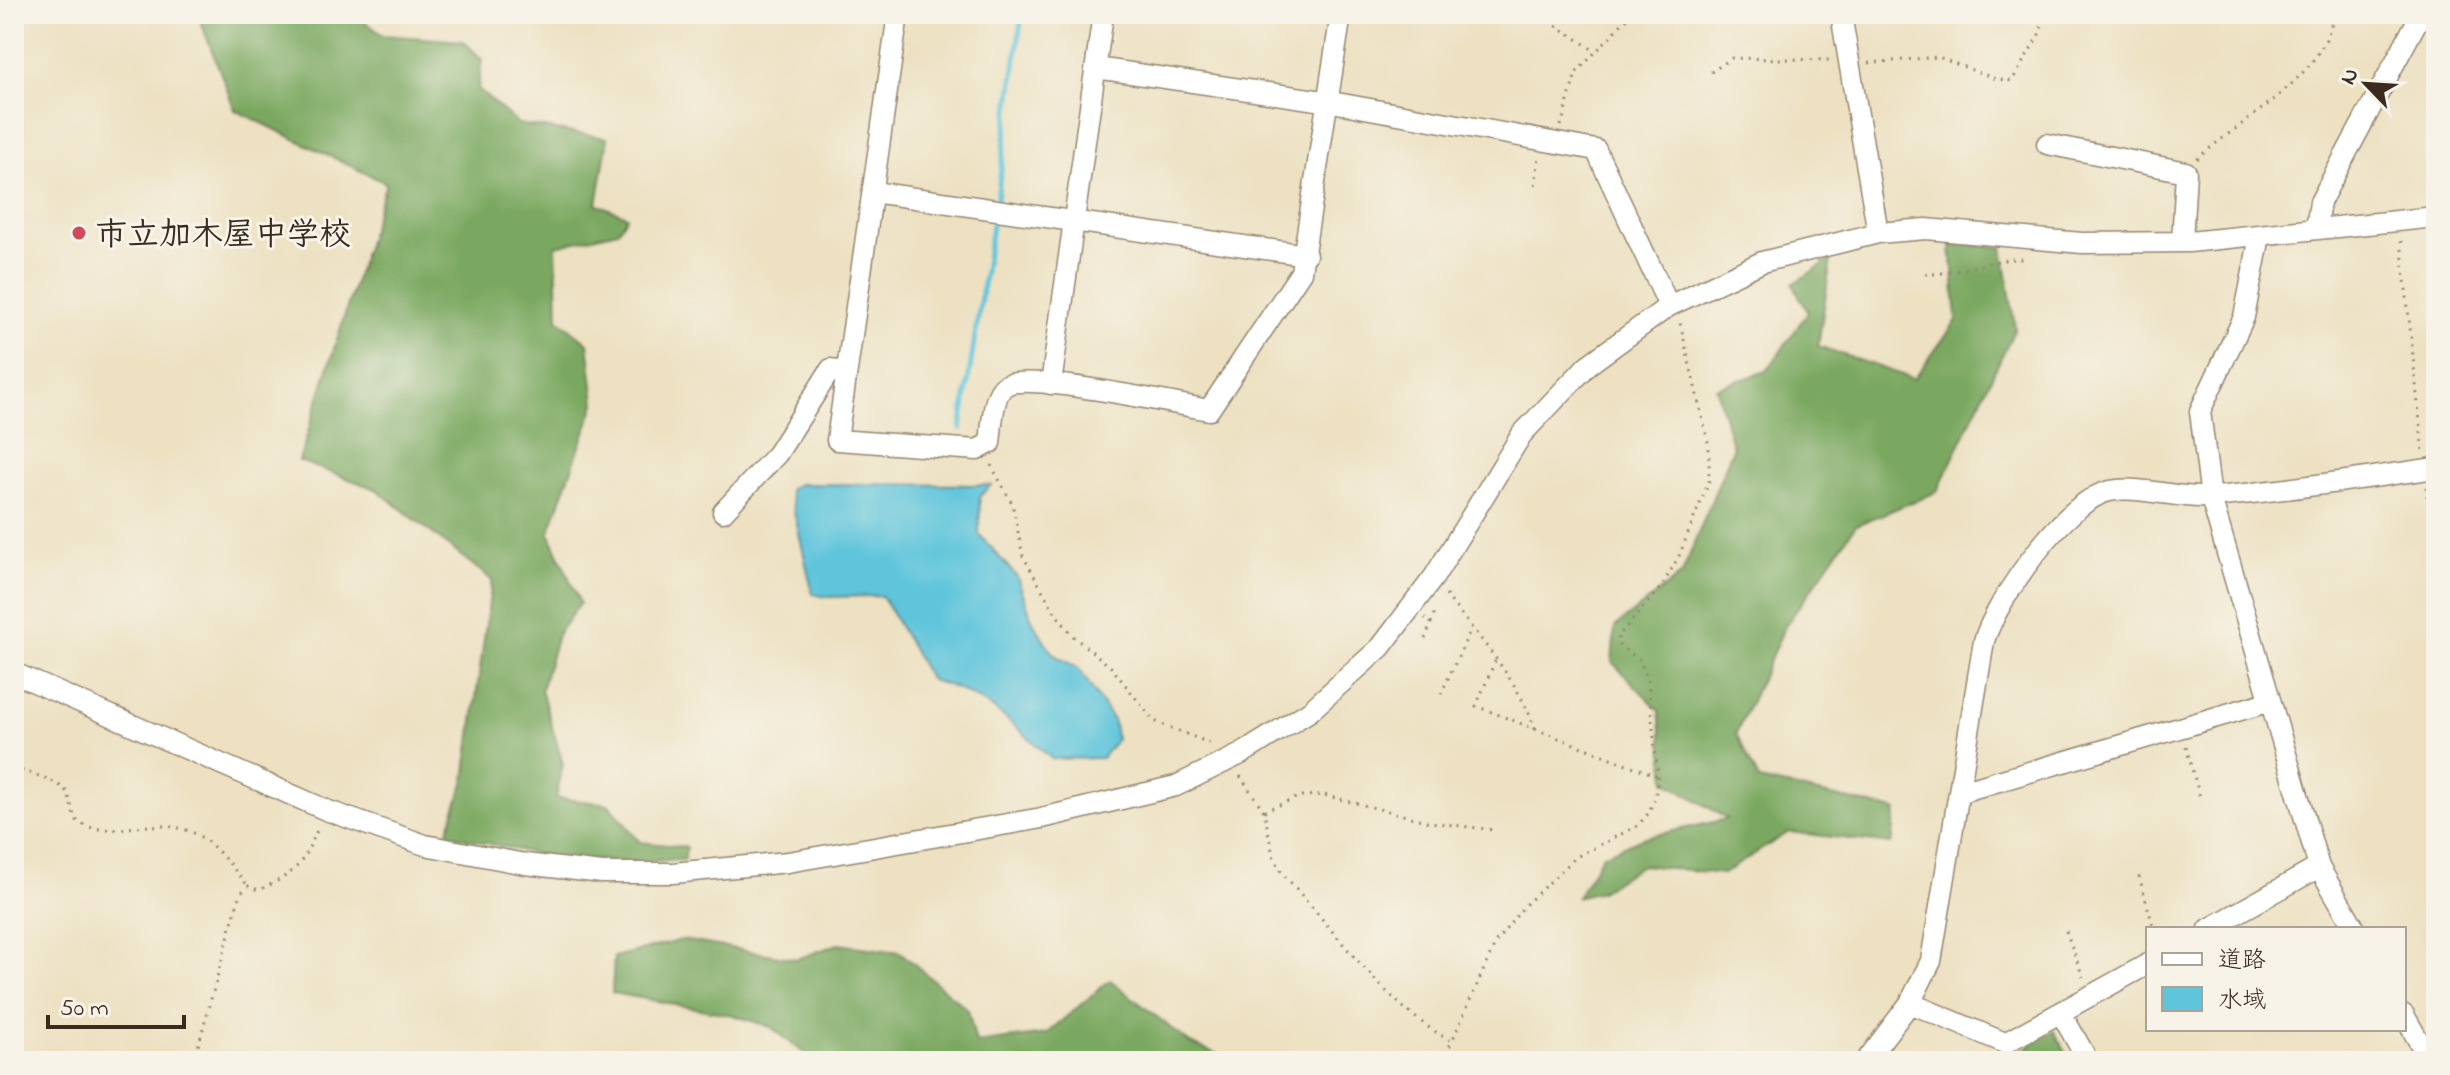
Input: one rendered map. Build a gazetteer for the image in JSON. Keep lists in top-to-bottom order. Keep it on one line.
{"places":["市立加木屋中学校"],"legend":["道路","水域"],"scale_bar":"50 m","north":"top left"}
